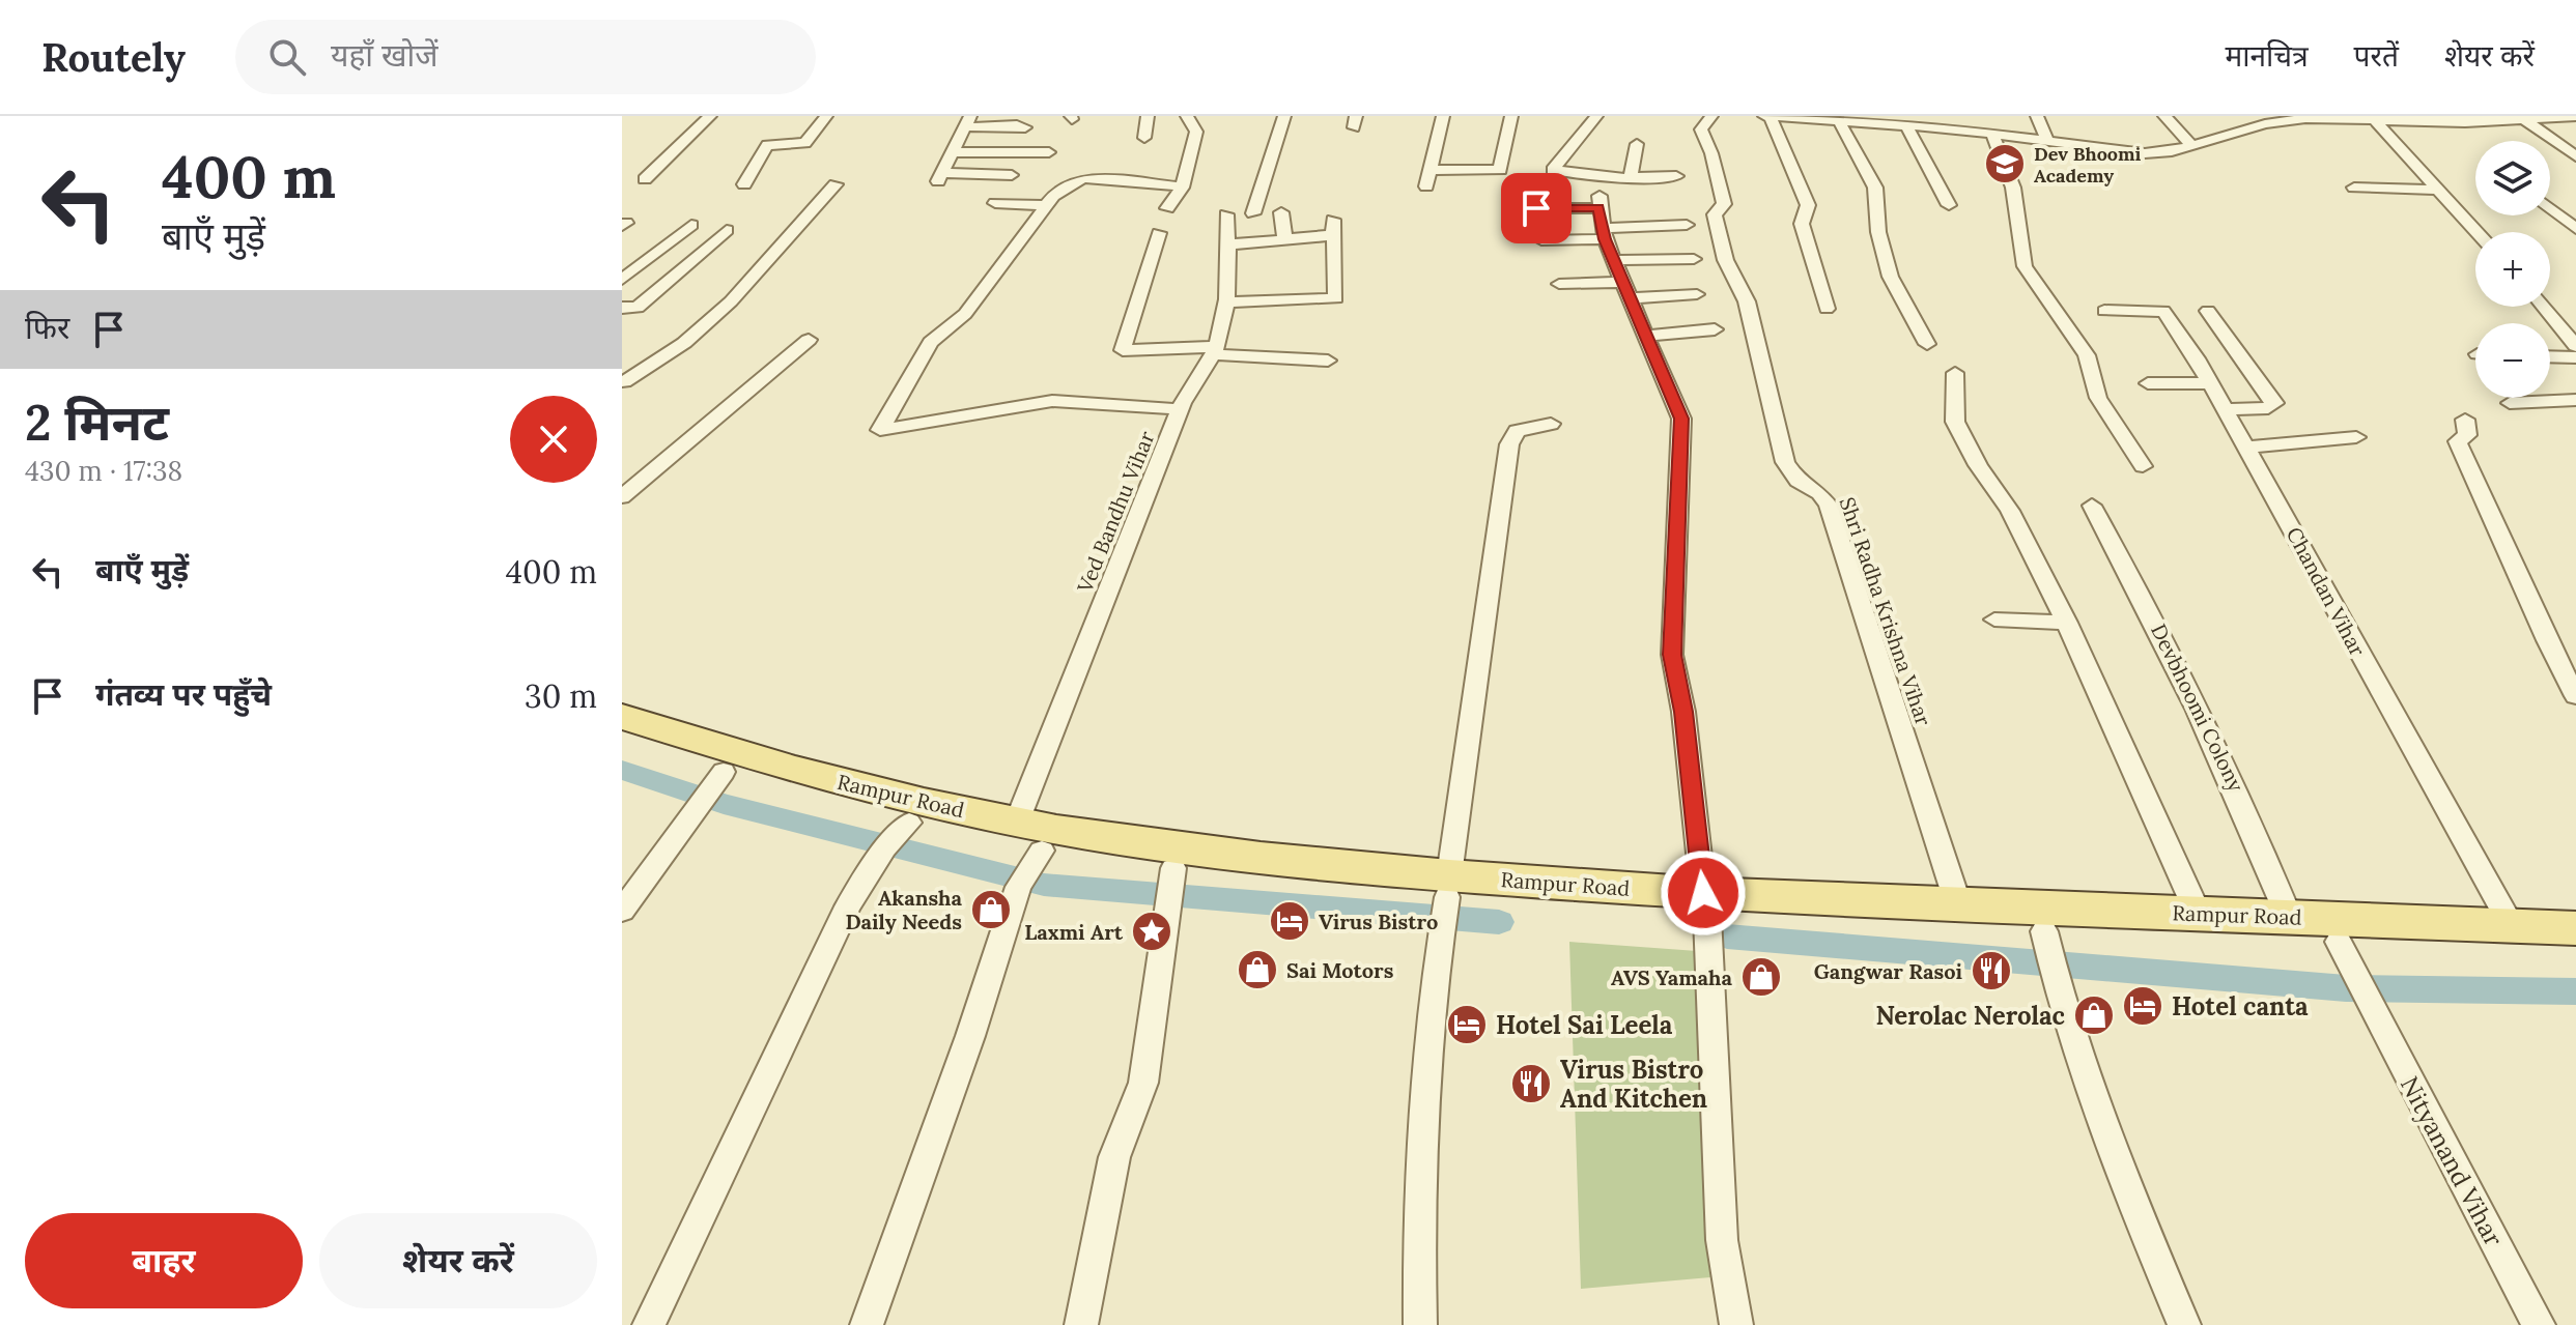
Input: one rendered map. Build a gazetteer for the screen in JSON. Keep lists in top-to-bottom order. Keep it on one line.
{"streets":{"main road":["Rampur Road"],"street":["Ved Bandhu Vihar","Chandan Vihar","Shri Radha Krishna Vihar","Devbhoomi Colony","Nityanand Vihar"]},"crossings":[["Ved Bandhu Vihar","Rampur Road"],["Chandan Vihar","Rampur Road"],["Shri Radha Krishna Vihar","Rampur Road"],["Devbhoomi Colony","Rampur Road"]],"places":{"school or university":["Dev Bhoomi Academy"],"shop":["Akansha Daily Needs","Sai Motors","AVS Yamaha","Nerolac Nerolac"],"hotel":["Virus Bistro","Hotel canta","Hotel Sai Leela"],"place":["Laxmi Art"],"restaurant":["Gangwar Rasoi","Virus Bistro And Kitchen"]},"page":{"header":"Routely","search":"यहाँ खोजें","nav":["मानचित्र","परतें","शेयर करें"],"turn":["400 m","बाएँ मुड़ें"],"map_buttons":["+","−"],"then":"फिर","heading":["2 मिनट","430 m · 17:38"],"list":[{"name":"बाएँ मुड़ें","value":"400 m"},{"name":"गंतव्य पर पहुँचे","value":"30 m"}],"buttons":["बाहर","शेयर करें"]}}
